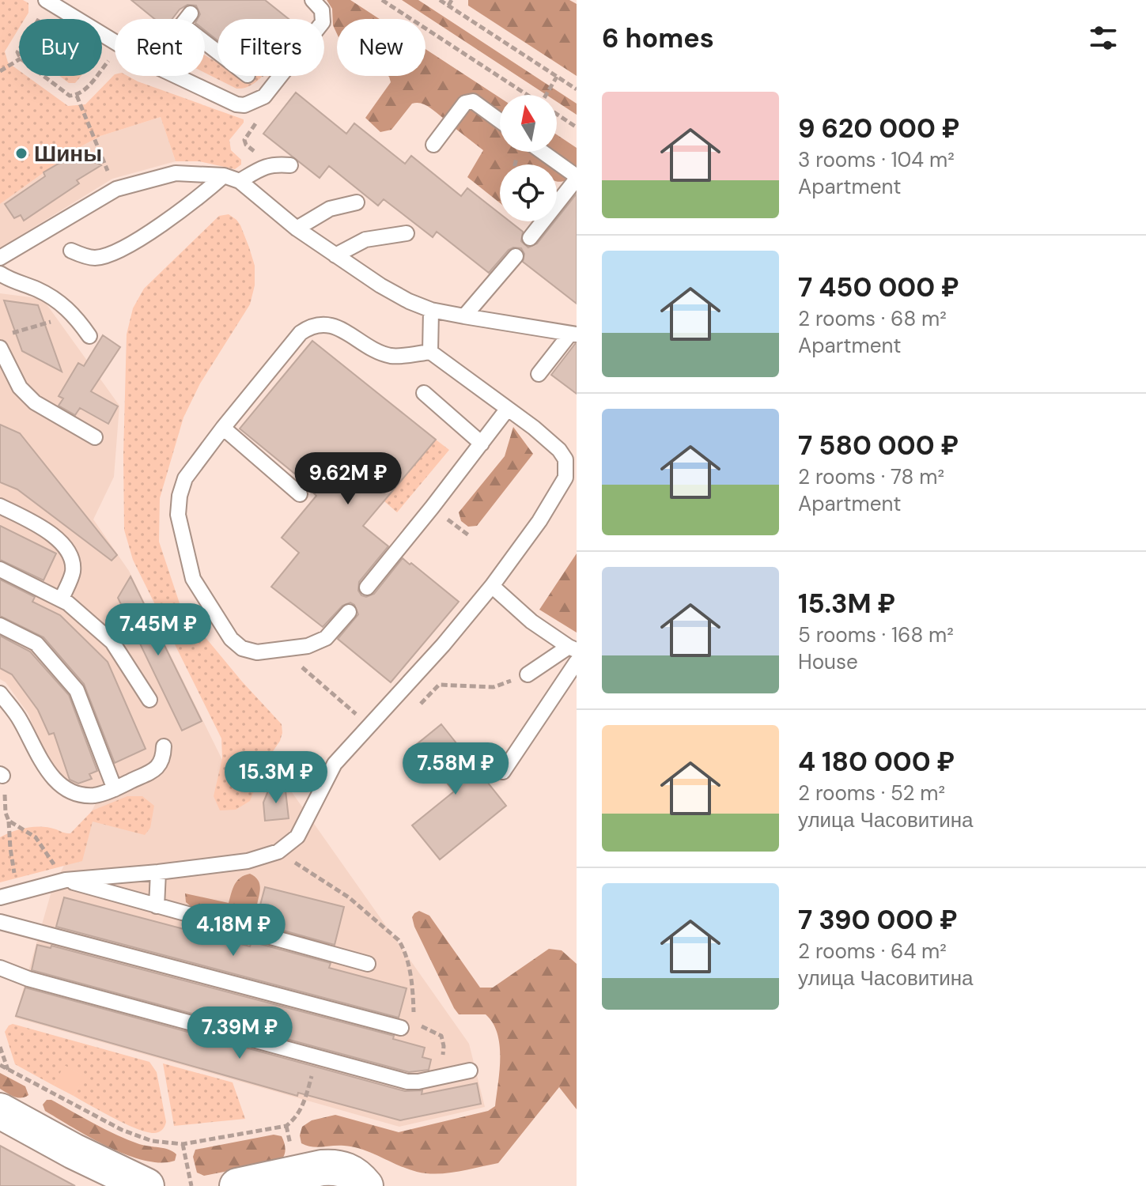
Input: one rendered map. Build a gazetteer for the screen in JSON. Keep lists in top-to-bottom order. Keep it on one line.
{"places":["Шины"],"north":"top","page":{"heading":"6 homes","chip":["Buy","Rent","Filters","New"],"list":[{"name":"9 620 000 ₽","note":"3 rooms · 104 m² · Apartment"},{"name":"7 450 000 ₽","note":"2 rooms · 68 m² · Apartment"},{"name":"7 580 000 ₽","note":"2 rooms · 78 m² · Apartment"},{"name":"15.3M ₽","note":"5 rooms · 168 m² · House"},{"name":"4 180 000 ₽","note":"2 rooms · 52 m² · улица Часовитина"},{"name":"7 390 000 ₽","note":"2 rooms · 64 m² · улица Часовитина"}],"price":["9.62M ₽","7.45M ₽","7.58M ₽","15.3M ₽","4.18M ₽","7.39M ₽"]}}
